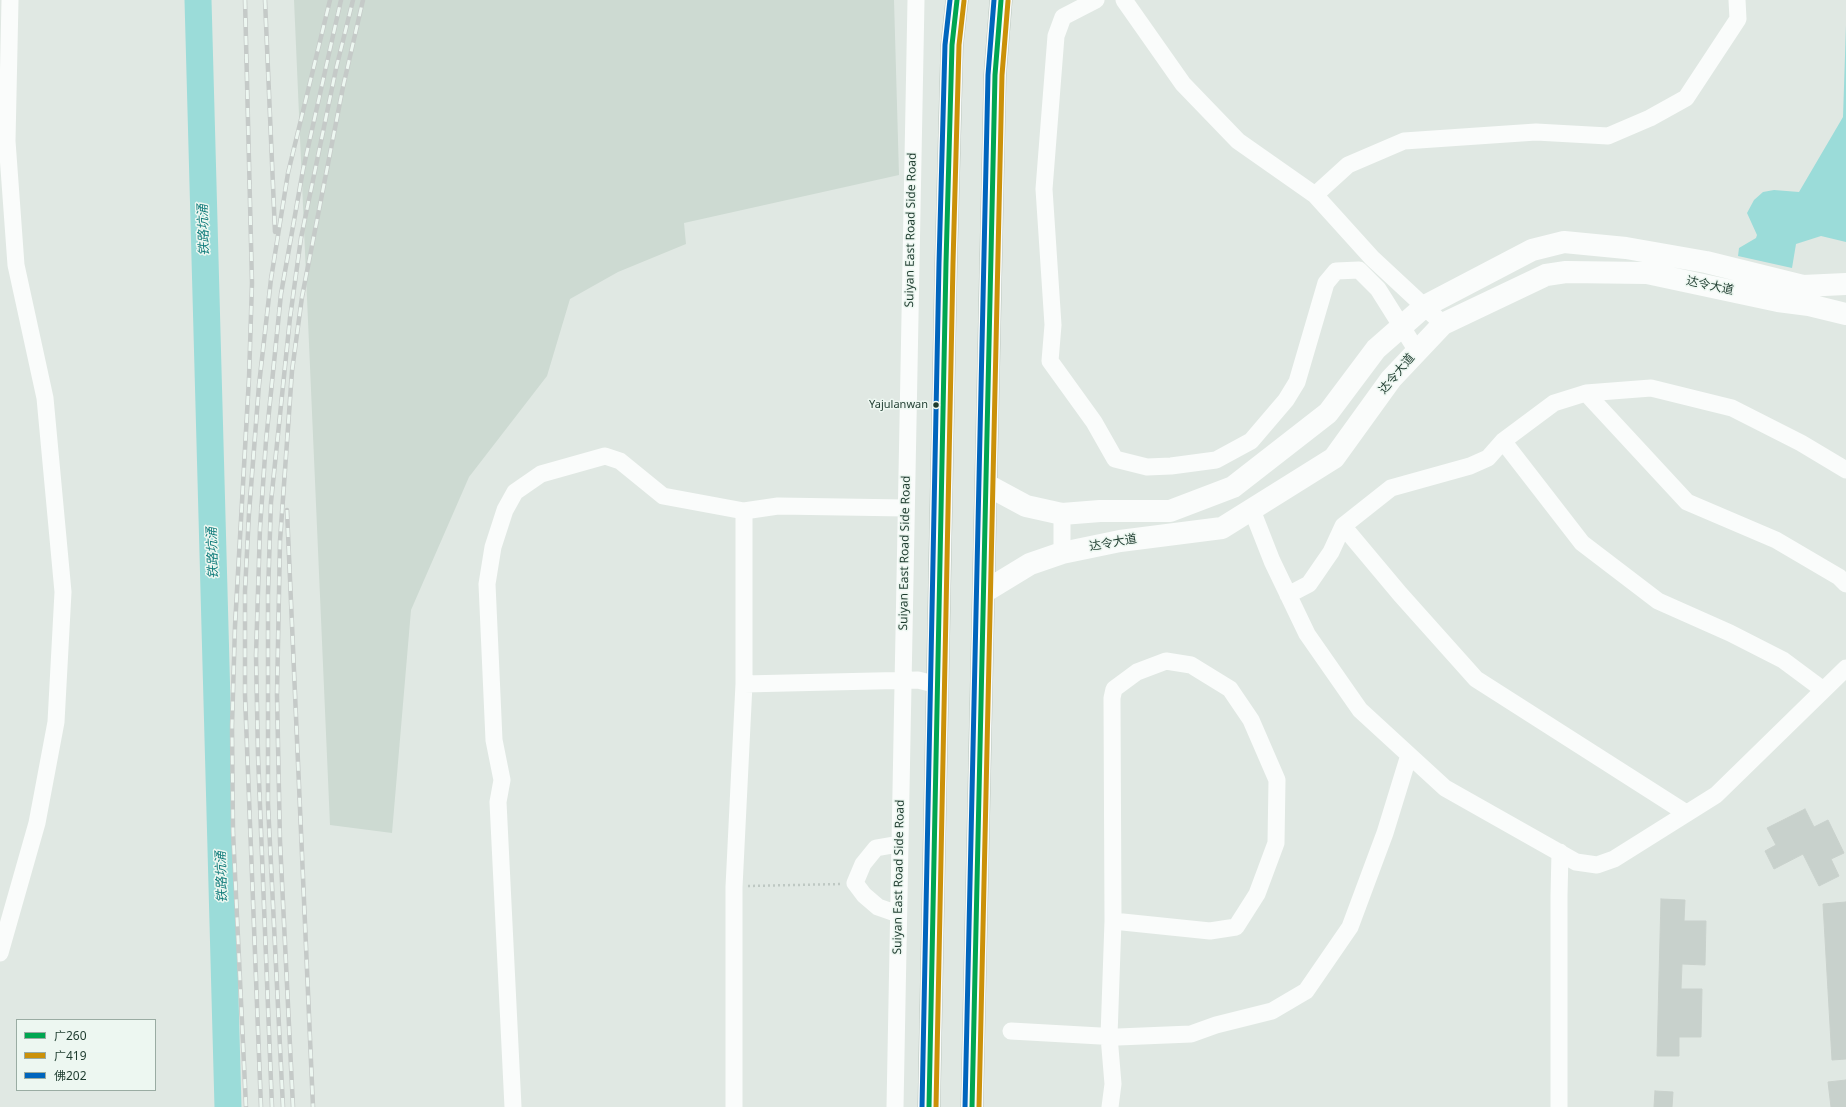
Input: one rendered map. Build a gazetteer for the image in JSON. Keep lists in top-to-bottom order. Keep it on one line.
{"streets":{"main road":["达令大道"],"street":["Suiyan East Road Side Road"]},"water":["铁路坑涌"],"places":["Yajulanwan"],"lines":["transit line 广260","transit line 佛202","transit line 广419"],"legend":["广260","广419","佛202"]}
